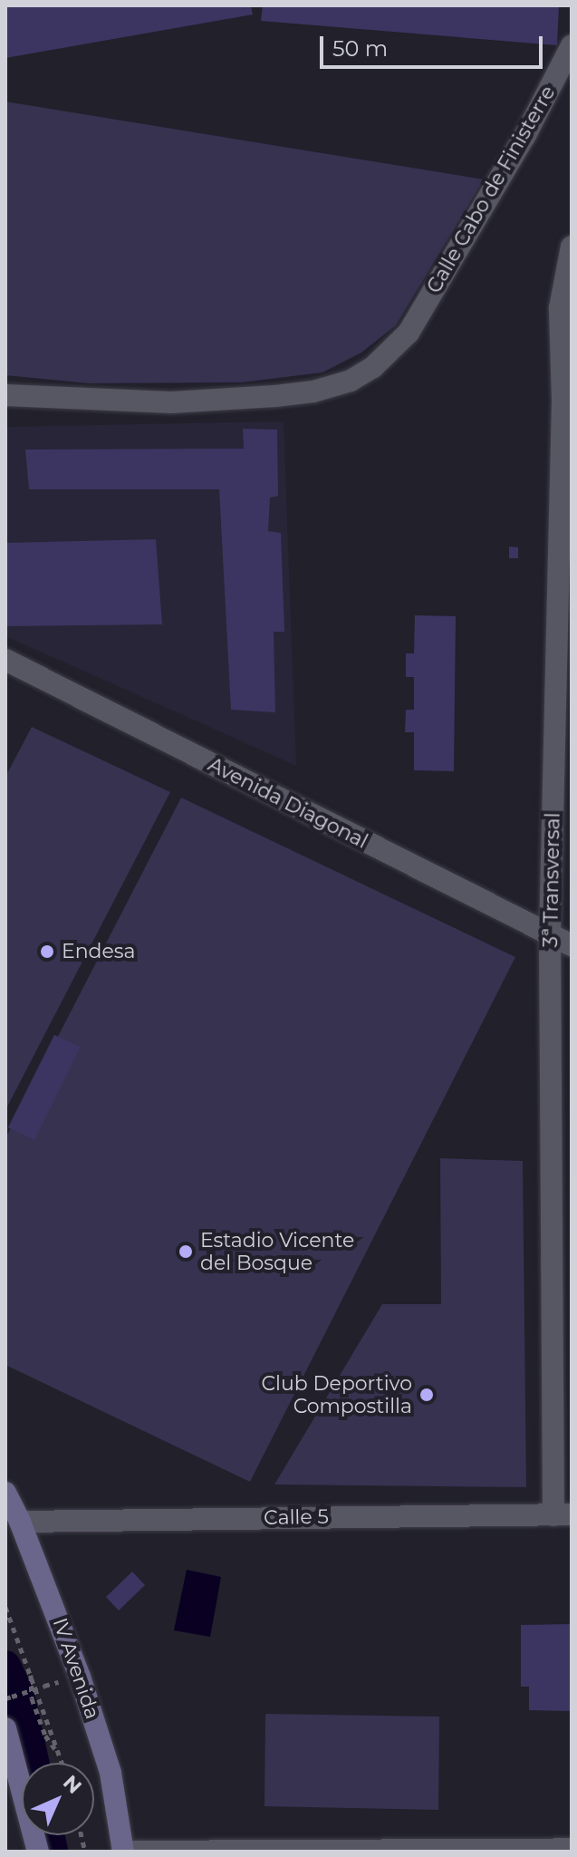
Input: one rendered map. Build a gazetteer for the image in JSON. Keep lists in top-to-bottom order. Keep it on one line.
{"streets":{"street":["Calle Cabo de Finisterre","Avenida Diagonal","3ª Transversal","Calle 5","IV Avenida"]},"crossings":[["Avenida Diagonal","3ª Transversal"],["3ª Transversal","Calle 5"],["Calle 5","IV Avenida"]],"places":["Endesa","Estadio Vicente del Bosque","Club Deportivo Compostilla"],"scale_bar":"50 m","north":"top right"}
